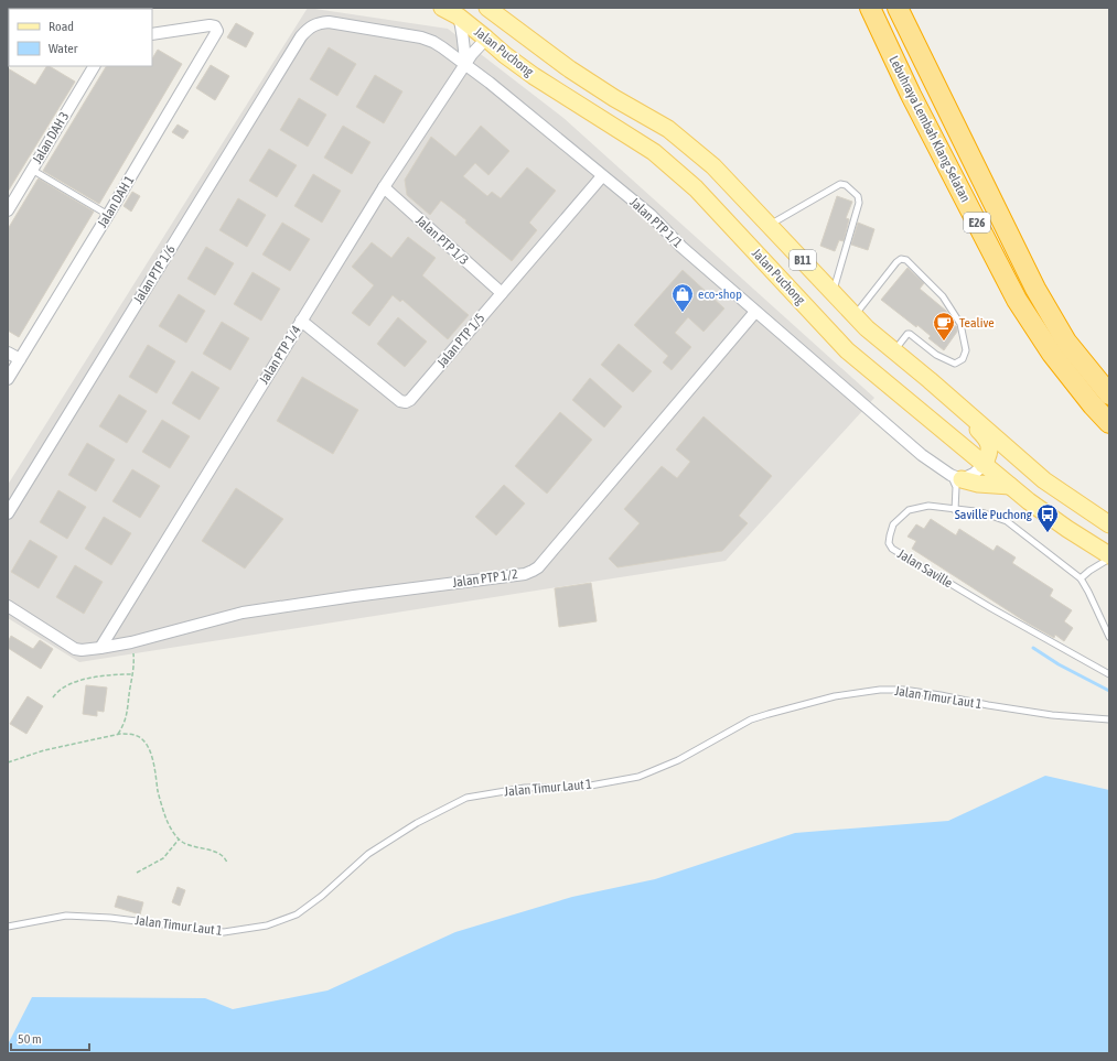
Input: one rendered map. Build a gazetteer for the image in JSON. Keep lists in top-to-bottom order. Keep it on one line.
{"streets":{"highway":["Lebuhraya Lembah Klang Selatan","E26"],"main road":["Jalan Puchong","B11"],"street":["Jalan DAH 3","Jalan DAH 1","Jalan PTP 1/1","Jalan PTP 1/3","Jalan PTP 1/6","Jalan PTP 1/5","Jalan PTP 1/4","Jalan PTP 1/2"],"lane":["Jalan Saville","Jalan Timur Laut 1"]},"crossings":[["Jalan Puchong","Jalan PTP 1/4"],["Jalan PTP 1/1","Jalan PTP 1/6"],["Jalan PTP 1/1","Jalan PTP 1/5"],["Jalan PTP 1/1","Jalan PTP 1/4"],["Jalan PTP 1/1","Jalan PTP 1/2"],["Jalan PTP 1/3","Jalan PTP 1/5"],["Jalan PTP 1/3","Jalan PTP 1/4"],["Jalan PTP 1/5","Jalan PTP 1/4"],["Jalan PTP 1/4","Jalan PTP 1/2"]],"places":{"shop":["eco-shop"],"cafe":["Tealive"],"bus stop":["Saville Puchong"]},"legend":["Road","Water"],"scale_bar":"50 m"}
